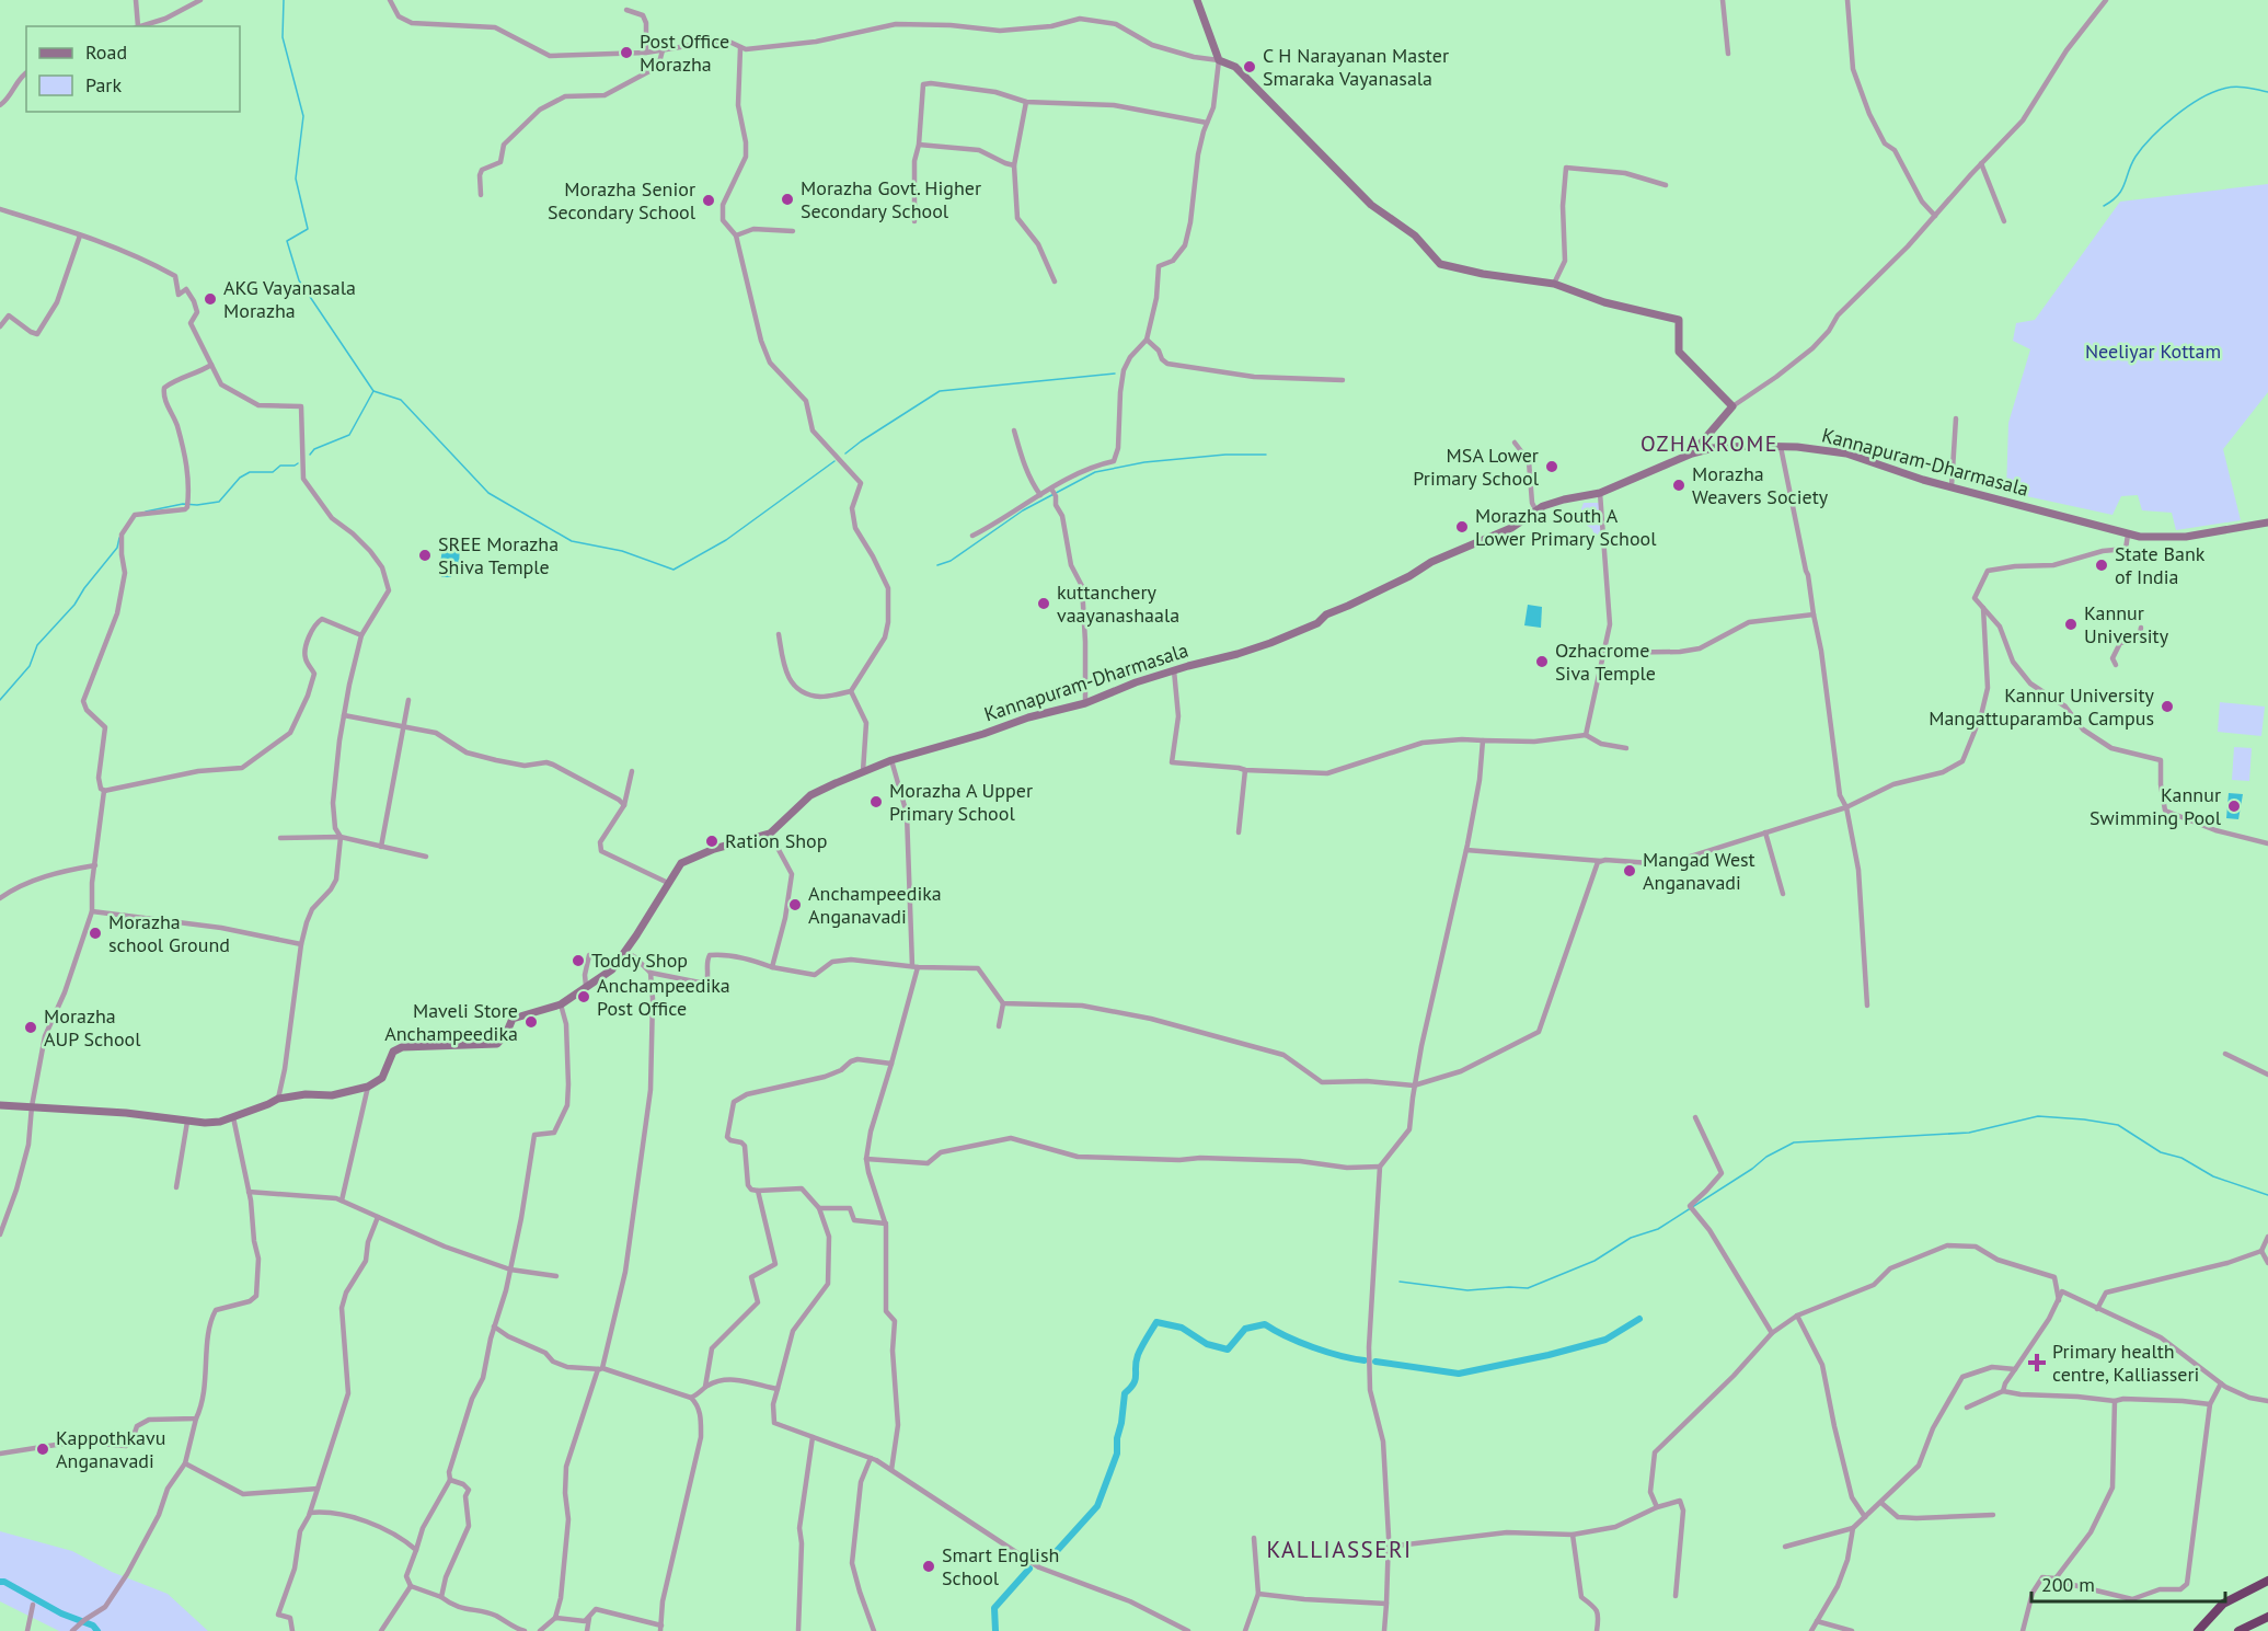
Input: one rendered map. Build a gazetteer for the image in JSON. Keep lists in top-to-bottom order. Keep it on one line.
{"streets":{"main road":["Kannapuram-Dharmasala"]},"districts":["OZHAKROME","KALLIASSERI"],"parks":["Neeliyar Kottam"],"places":{"other":["Post Office Morazha","C H Narayanan Master Smaraka Vayanasala","Morazha Govt. Higher Secondary School","Morazha Senior Secondary School","AKG Vayanasala Morazha","MSA Lower Primary School","Morazha Weavers Society","Morazha South A Lower Primary School","SREE Morazha Shiva Temple","State Bank of India","kuttanchery vaayanashaala","Kannur University","Ozhacrome Siva Temple","Kannur University Mangattuparamba Campus","Morazha A Upper Primary School","Kannur Swimming Pool","Ration Shop","Mangad West Anganavadi","Anchampeedika Anganavadi","Morazha school Ground","Toddy Shop","Anchampeedika Post Office","Maveli Store Anchampeedika","Morazha AUP School","Kappothkavu Anganavadi","Smart English School"],"health":["Primary health centre, Kalliasseri"]},"legend":["Road","Park"],"scale_bar":"200 m"}
